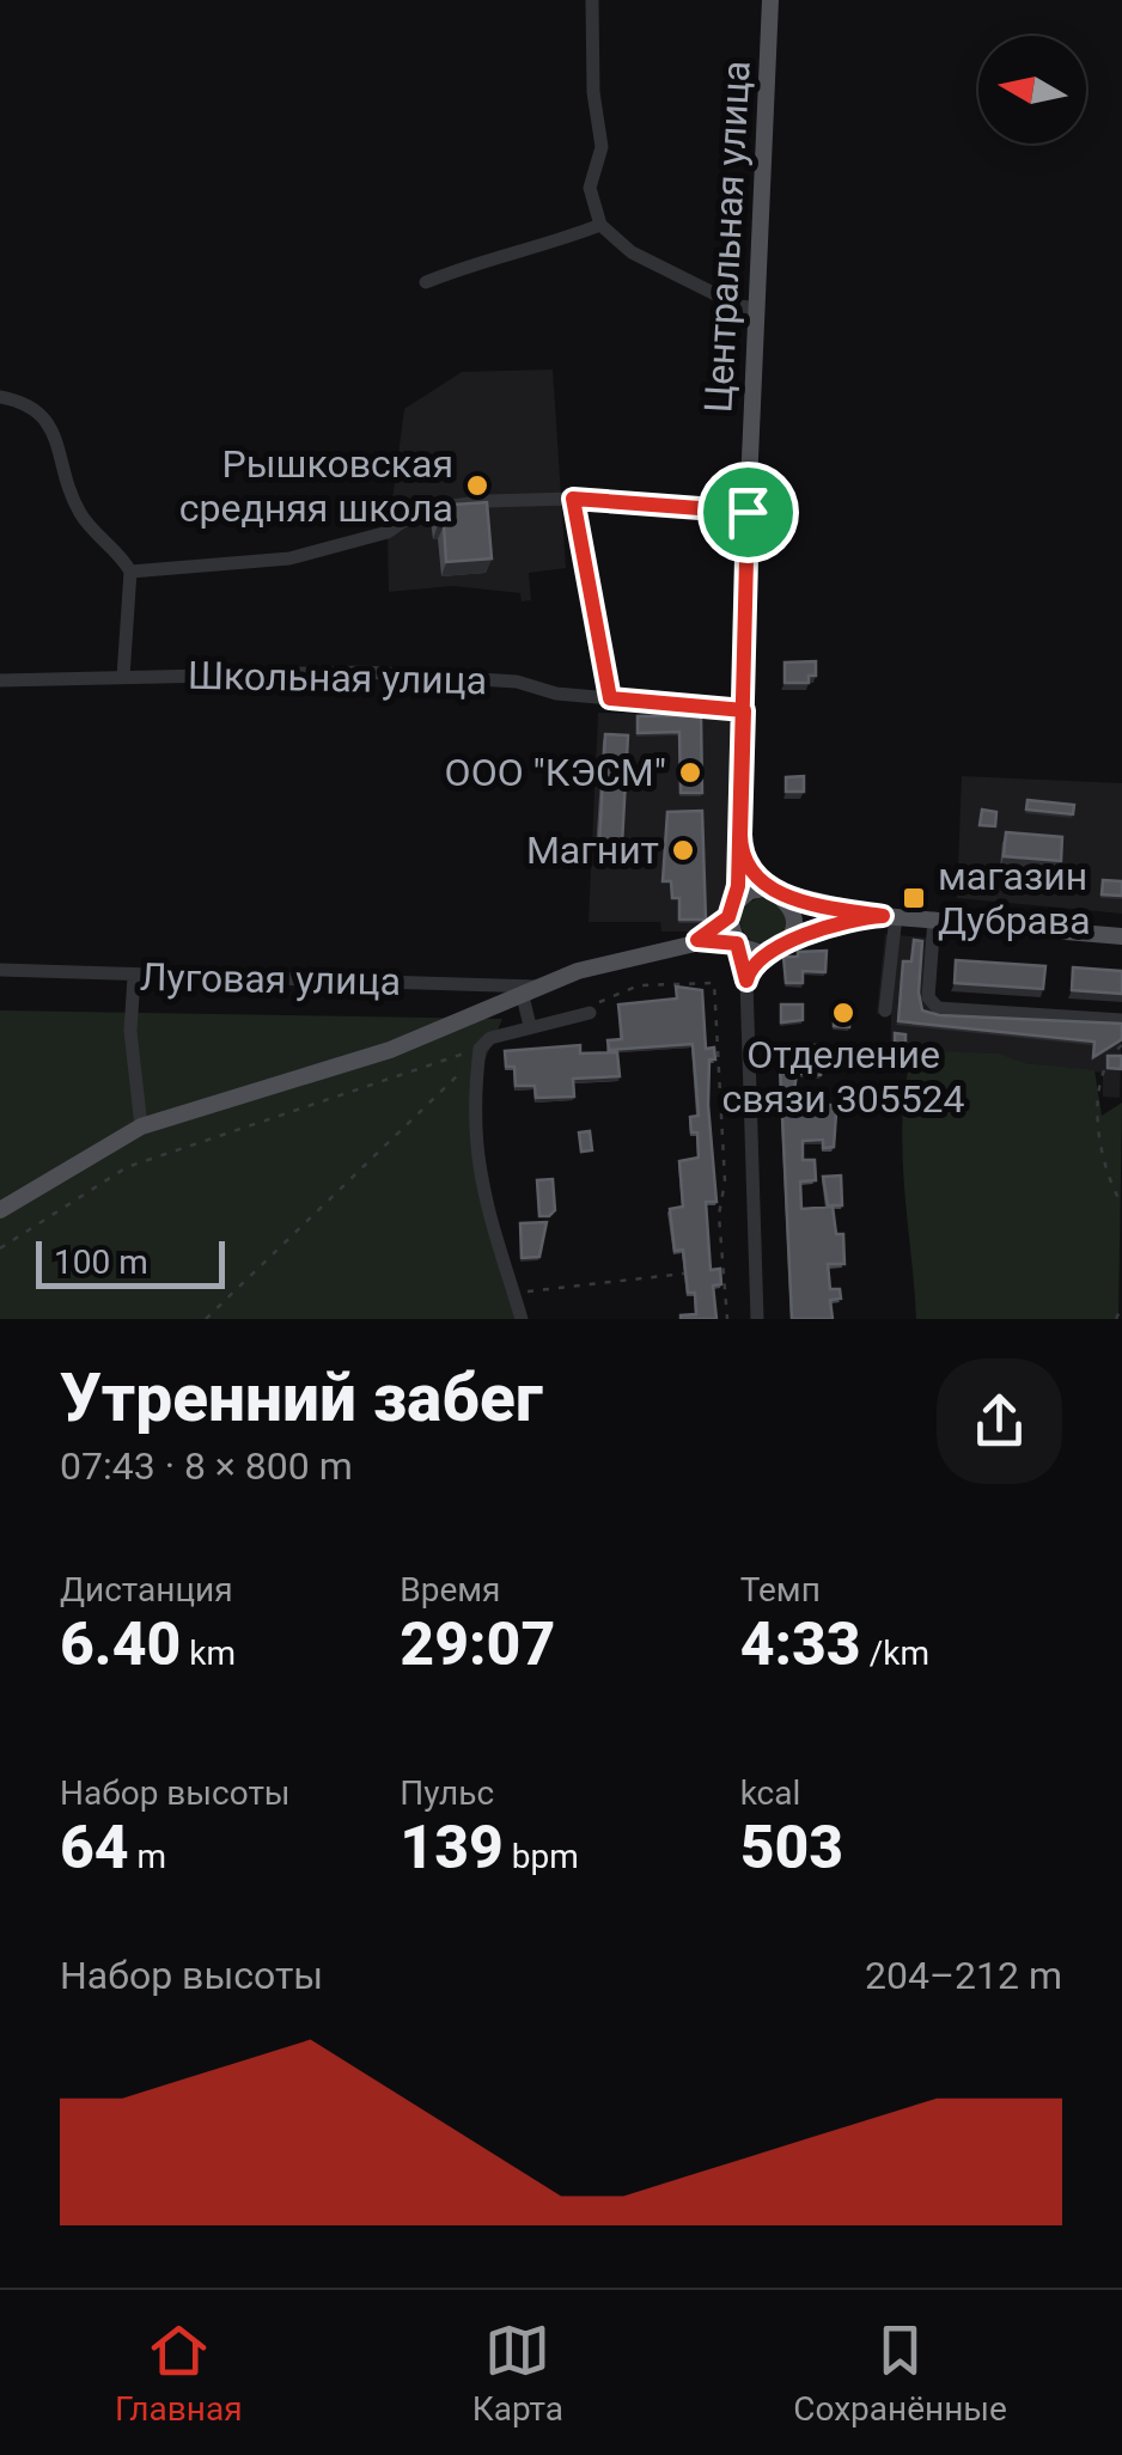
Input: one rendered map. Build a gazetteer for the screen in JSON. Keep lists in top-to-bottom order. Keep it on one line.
{"streets":{"main road":["Центральная улица"],"street":["Школьная улица","Луговая улица"]},"crossings":[["Центральная улица","Школьная улица"]],"places":{"other":["Рышковская средняя школа","ООО \"КЭСМ\"","Магнит","Отделение связи 305524"],"transit":["магазин Дубрава"]},"scale_bar":"100 m","north":"left","page":{"scale":"100 m","heading":["Утренний забег","07:43 · 8 × 800 m"],"stats":[["Дистанция","6.40 km"],["Время","29:07"],["Темп","4:33 /km"],["Набор высоты","64 m"],["Пульс","139 bpm"],["kcal","503"]],"chart":["Набор высоты","204–212 m"],"tabs":["Главная","Карта","Сохранённые"]}}
